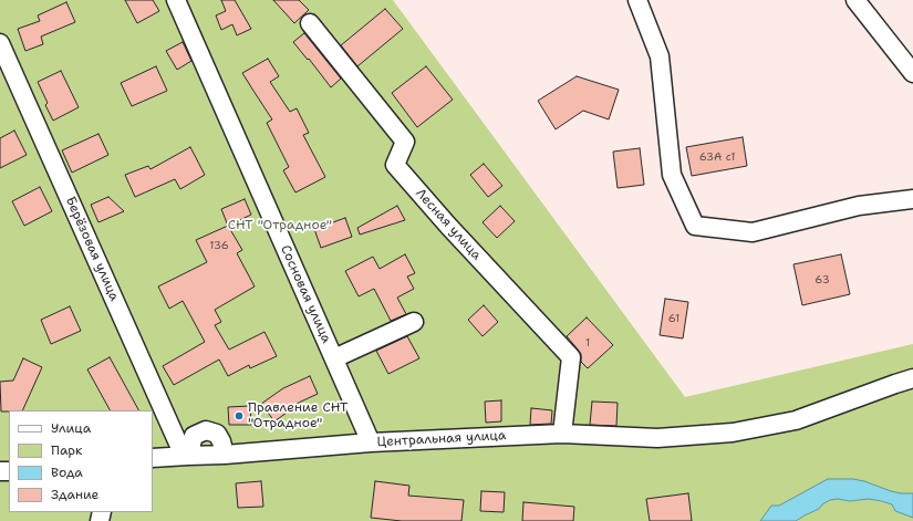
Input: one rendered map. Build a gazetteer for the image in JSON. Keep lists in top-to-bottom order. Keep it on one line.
{"streets":{"street":["Лесная улица","Берёзовая улица","Сосновая улица","Центральная улица"]},"crossings":[["Лесная улица","Центральная улица"],["Берёзовая улица","Центральная улица"],["Сосновая улица","Центральная улица"]],"parks":["СНТ \"Отрадное\""],"places":["Правление СНТ \"Отрадное\""],"house_numbers":["63А с1","136","63","61","1"],"legend":["Улица","Парк","Вода","Здание"]}
